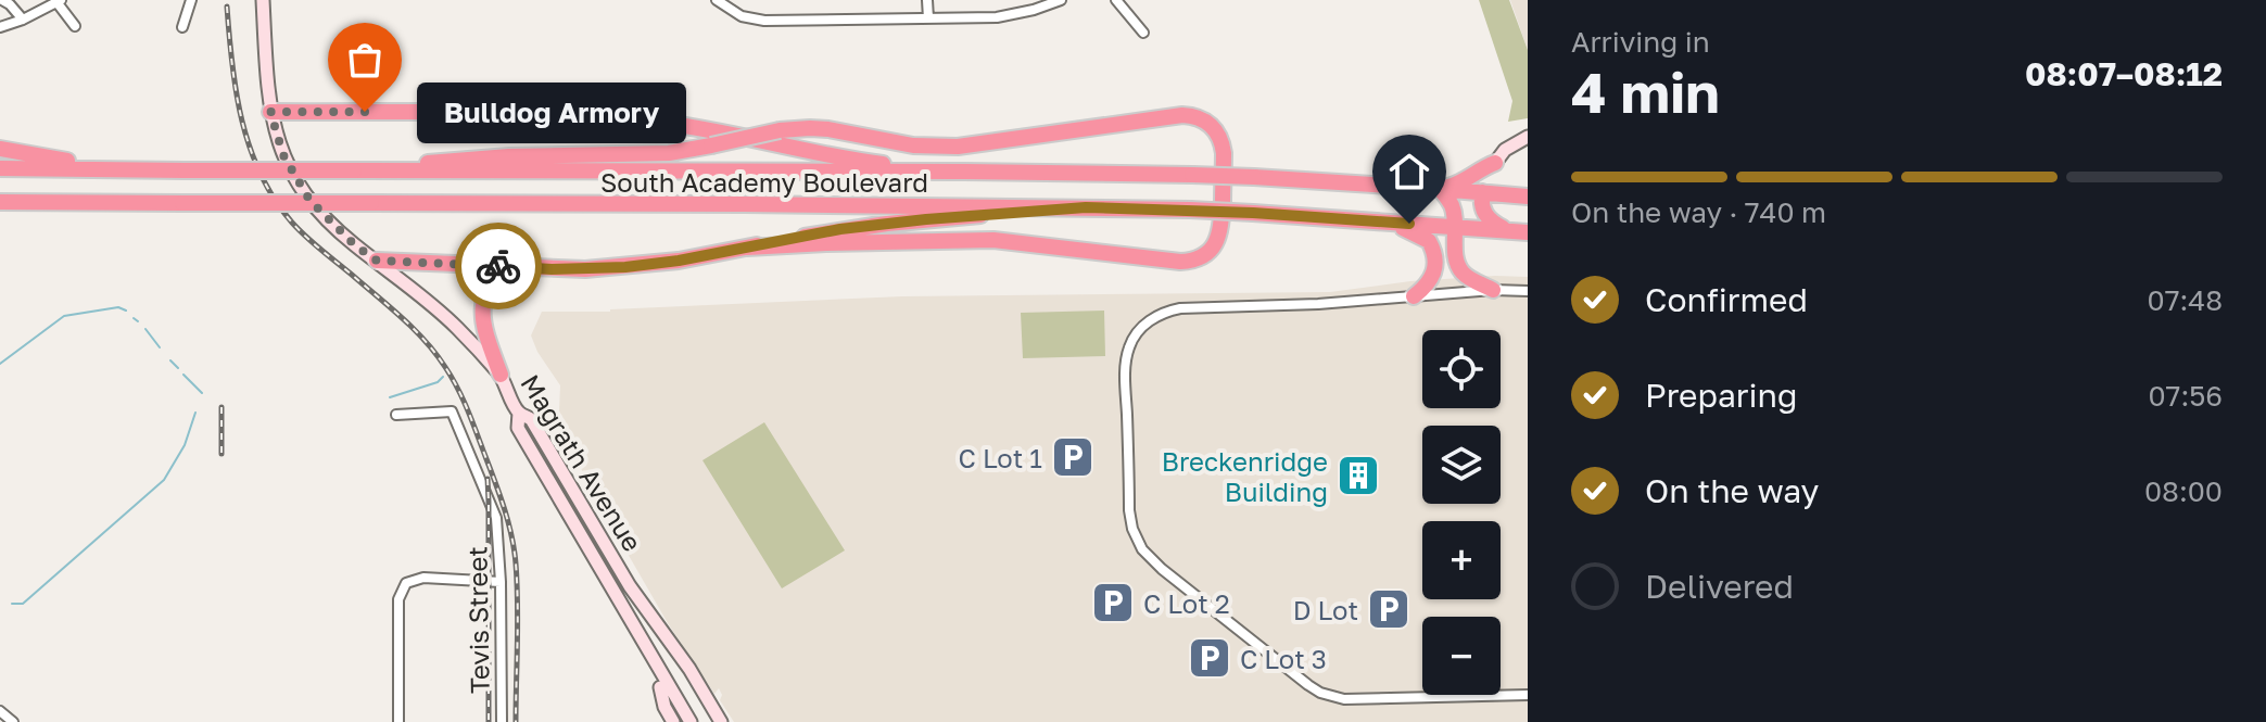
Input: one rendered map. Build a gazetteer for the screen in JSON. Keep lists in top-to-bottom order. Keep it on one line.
{"streets":{"highway":["South Academy Boulevard"],"main road":["Magrath Avenue"],"street":["Tevis Street"]},"places":{"other":["Bulldog Armory"],"parking":["C Lot 1","C Lot 2","D Lot","C Lot 3"],"building":["Breckenridge Building"]},"page":{"heading":["4 min","Arriving in","08:07–08:12"],"bubble":"Bulldog Armory","bar":"On the way · 740 m","list":[["Confirmed","07:48"],["Preparing","07:56"],["On the way","08:00"],"Delivered"],"map_buttons":["+","−"]}}
